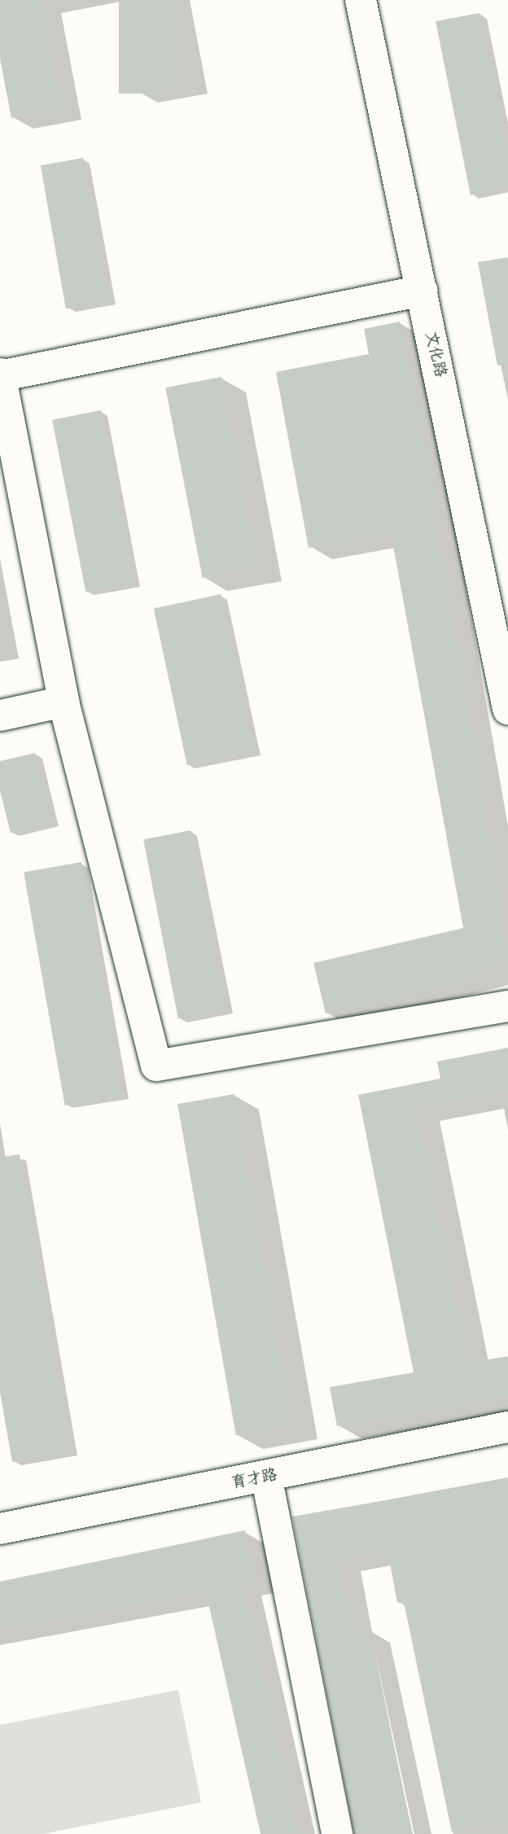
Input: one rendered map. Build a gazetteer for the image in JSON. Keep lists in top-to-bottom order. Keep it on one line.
{"streets":{"street":["文化路","育才路"]}}
